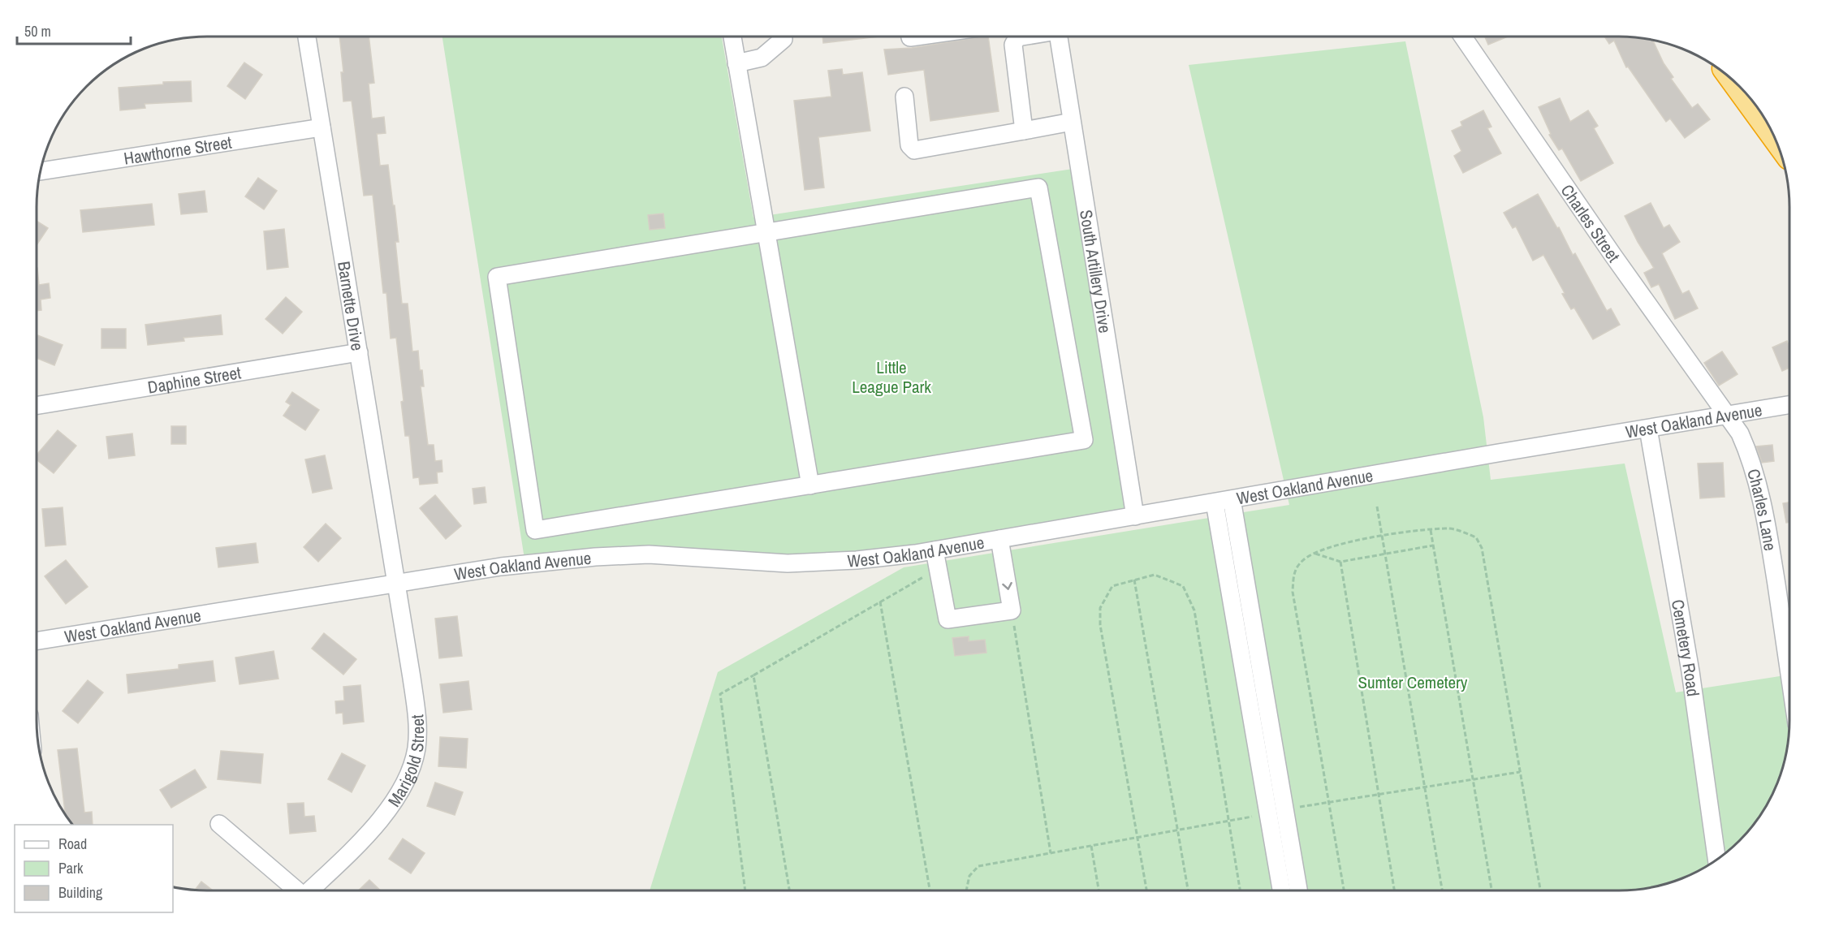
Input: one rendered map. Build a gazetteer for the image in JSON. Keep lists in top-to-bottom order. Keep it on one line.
{"streets":{"street":["Hawthorne Street","Charles Street","South Artillery Drive","Barnette Drive","Daphine Street","West Oakland Avenue","Charles Lane","Cemetery Road","Marigold Street"]},"crossings":[["Hawthorne Street","Barnette Drive"],["Charles Street","West Oakland Avenue"],["Charles Street","Charles Lane"],["South Artillery Drive","West Oakland Avenue"],["Barnette Drive","Daphine Street"],["Barnette Drive","West Oakland Avenue"],["Barnette Drive","Marigold Street"],["West Oakland Avenue","Charles Lane"],["West Oakland Avenue","Cemetery Road"],["West Oakland Avenue","Marigold Street"]],"parks":["Little League Park","Sumter Cemetery"],"legend":["Road","Park","Building"],"scale_bar":"50 m"}
